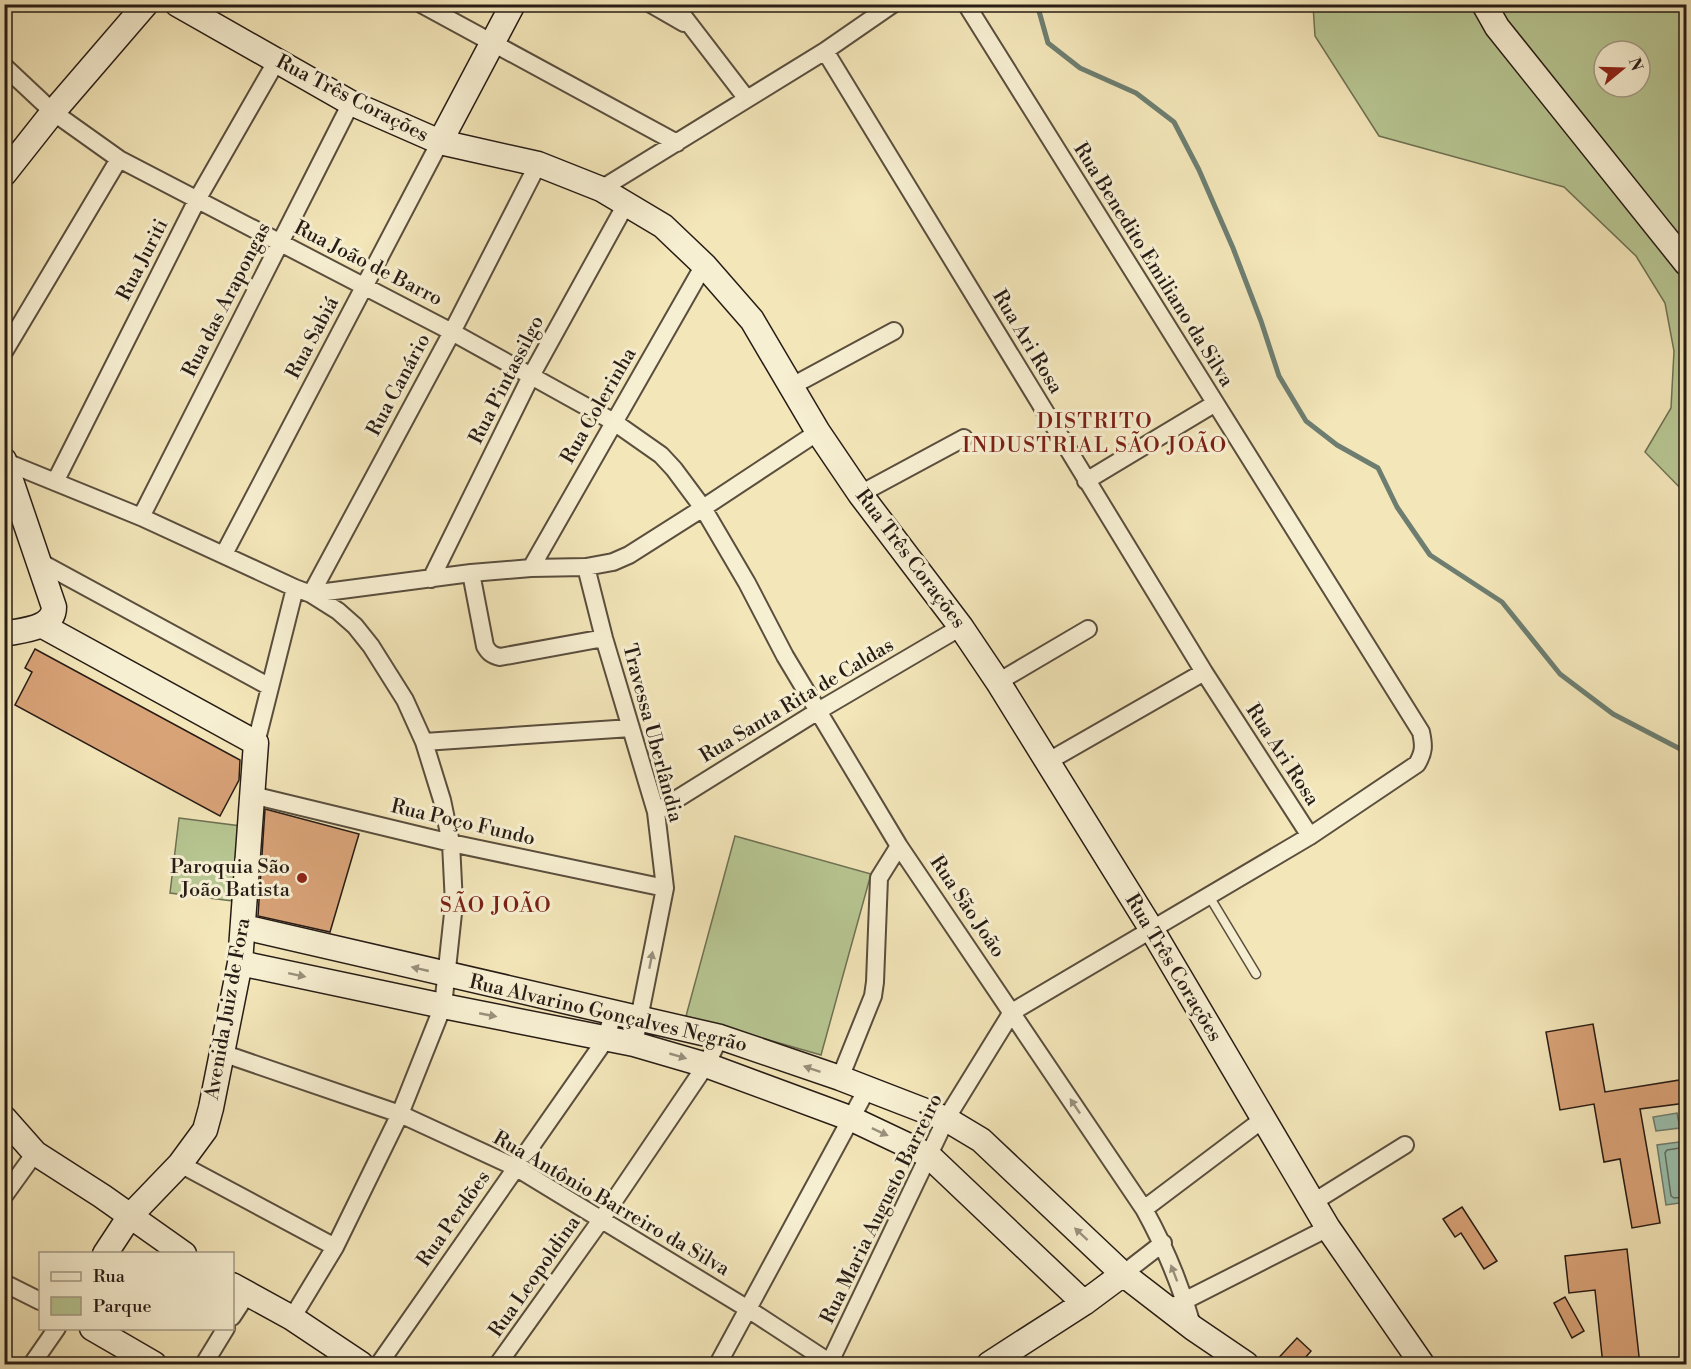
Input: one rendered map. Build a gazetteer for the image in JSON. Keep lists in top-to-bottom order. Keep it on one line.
{"streets":{"street":["Rua Três Corações","Rua Juriti","Rua João de Barro","Rua Benedito Emiliano da Silva","Rua das Arapongas","Rua Sabiá","Rua Ari Rosa","Rua Pintassilgo","Rua Canário","Rua Colerinha","Rua Santa Rita de Caldas","Travessa Uberlândia","Rua Poço Fundo","Rua São João","Avenida Juiz de Fora","Rua Alvarino Gonçalves Negrão","Rua Antônio Barreiro da Silva","Rua Maria Augusto Barreiro","Rua Perdões","Rua Leopoldina"]},"crossings":[["Rua Três Corações","Rua Juriti"],["Rua Três Corações","Rua das Arapongas"],["Rua Três Corações","Rua Sabiá"],["Rua Três Corações","Rua Pintassilgo"],["Rua Três Corações","Rua Canário"],["Rua Três Corações","Rua Colerinha"],["Rua Três Corações","Rua Santa Rita de Caldas"],["Rua Juriti","Rua João de Barro"],["Rua João de Barro","Rua das Arapongas"],["Rua João de Barro","Rua Sabiá"],["Rua João de Barro","Rua Pintassilgo"],["Rua João de Barro","Rua Canário"],["Rua João de Barro","Rua Colerinha"],["Rua João de Barro","Rua São João"],["Rua Benedito Emiliano da Silva","Rua Ari Rosa"],["Rua Canário","Avenida Juiz de Fora"],["Rua Santa Rita de Caldas","Travessa Uberlândia"],["Rua Santa Rita de Caldas","Rua São João"],["Travessa Uberlândia","Rua Poço Fundo"],["Travessa Uberlândia","Rua Alvarino Gonçalves Negrão"],["Rua Poço Fundo","Avenida Juiz de Fora"],["Rua São João","Rua Alvarino Gonçalves Negrão"],["Rua São João","Rua Maria Augusto Barreiro"],["Avenida Juiz de Fora","Rua Alvarino Gonçalves Negrão"],["Avenida Juiz de Fora","Rua Antônio Barreiro da Silva"],["Rua Alvarino Gonçalves Negrão","Rua Maria Augusto Barreiro"],["Rua Alvarino Gonçalves Negrão","Rua Perdões"],["Rua Alvarino Gonçalves Negrão","Rua Leopoldina"],["Rua Antônio Barreiro da Silva","Rua Maria Augusto Barreiro"],["Rua Antônio Barreiro da Silva","Rua Perdões"],["Rua Antônio Barreiro da Silva","Rua Leopoldina"]],"districts":["DISTRITO INDUSTRIAL SÃO JOÃO","SÃO JOÃO"],"places":["Paroquia São João Batista"],"legend":["Rua","Parque"],"north":"right"}
